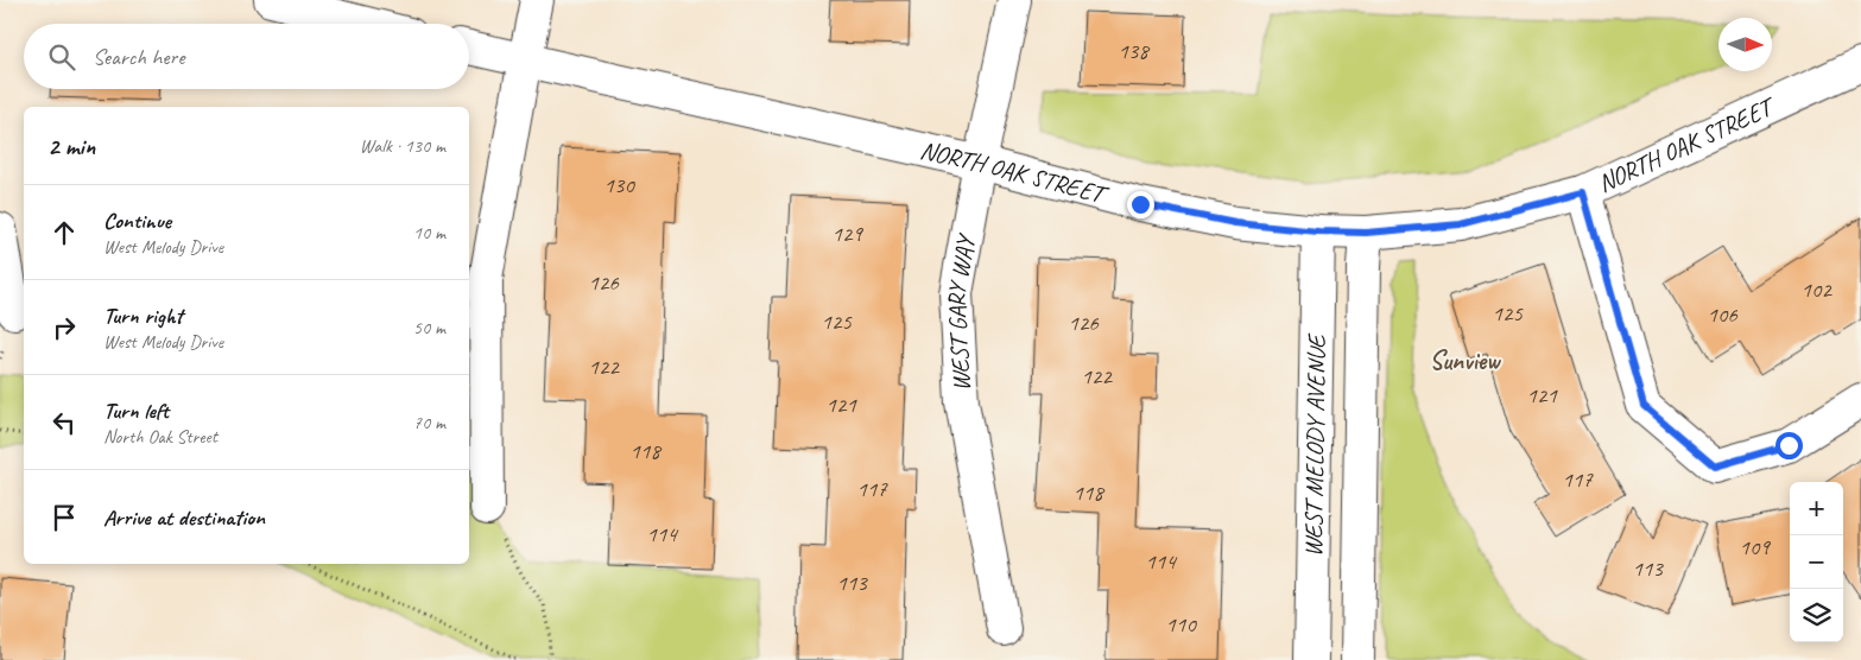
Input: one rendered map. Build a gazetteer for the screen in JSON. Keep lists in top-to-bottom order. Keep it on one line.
{"streets":{"street":["NORTH OAK STREET","WEST GARY WAY","WEST MELODY AVENUE"]},"crossings":[["NORTH OAK STREET","WEST GARY WAY"],["NORTH OAK STREET","WEST MELODY AVENUE"]],"districts":["Sunview"],"house_numbers":["138","130","129","126","102","125","106","125","126","122","122","121","121","118","117","117","118","114","109","114","113","113","110"],"north":"right","page":{"search":"Search here","heading":["2 min","Walk · 130 m"],"list":[["Continue","West Melody Drive","10 m"],["Turn right","West Melody Drive","50 m"],["Turn left","North Oak Street","70 m"],"Arrive at destination"],"map_buttons":["+","−"]}}
